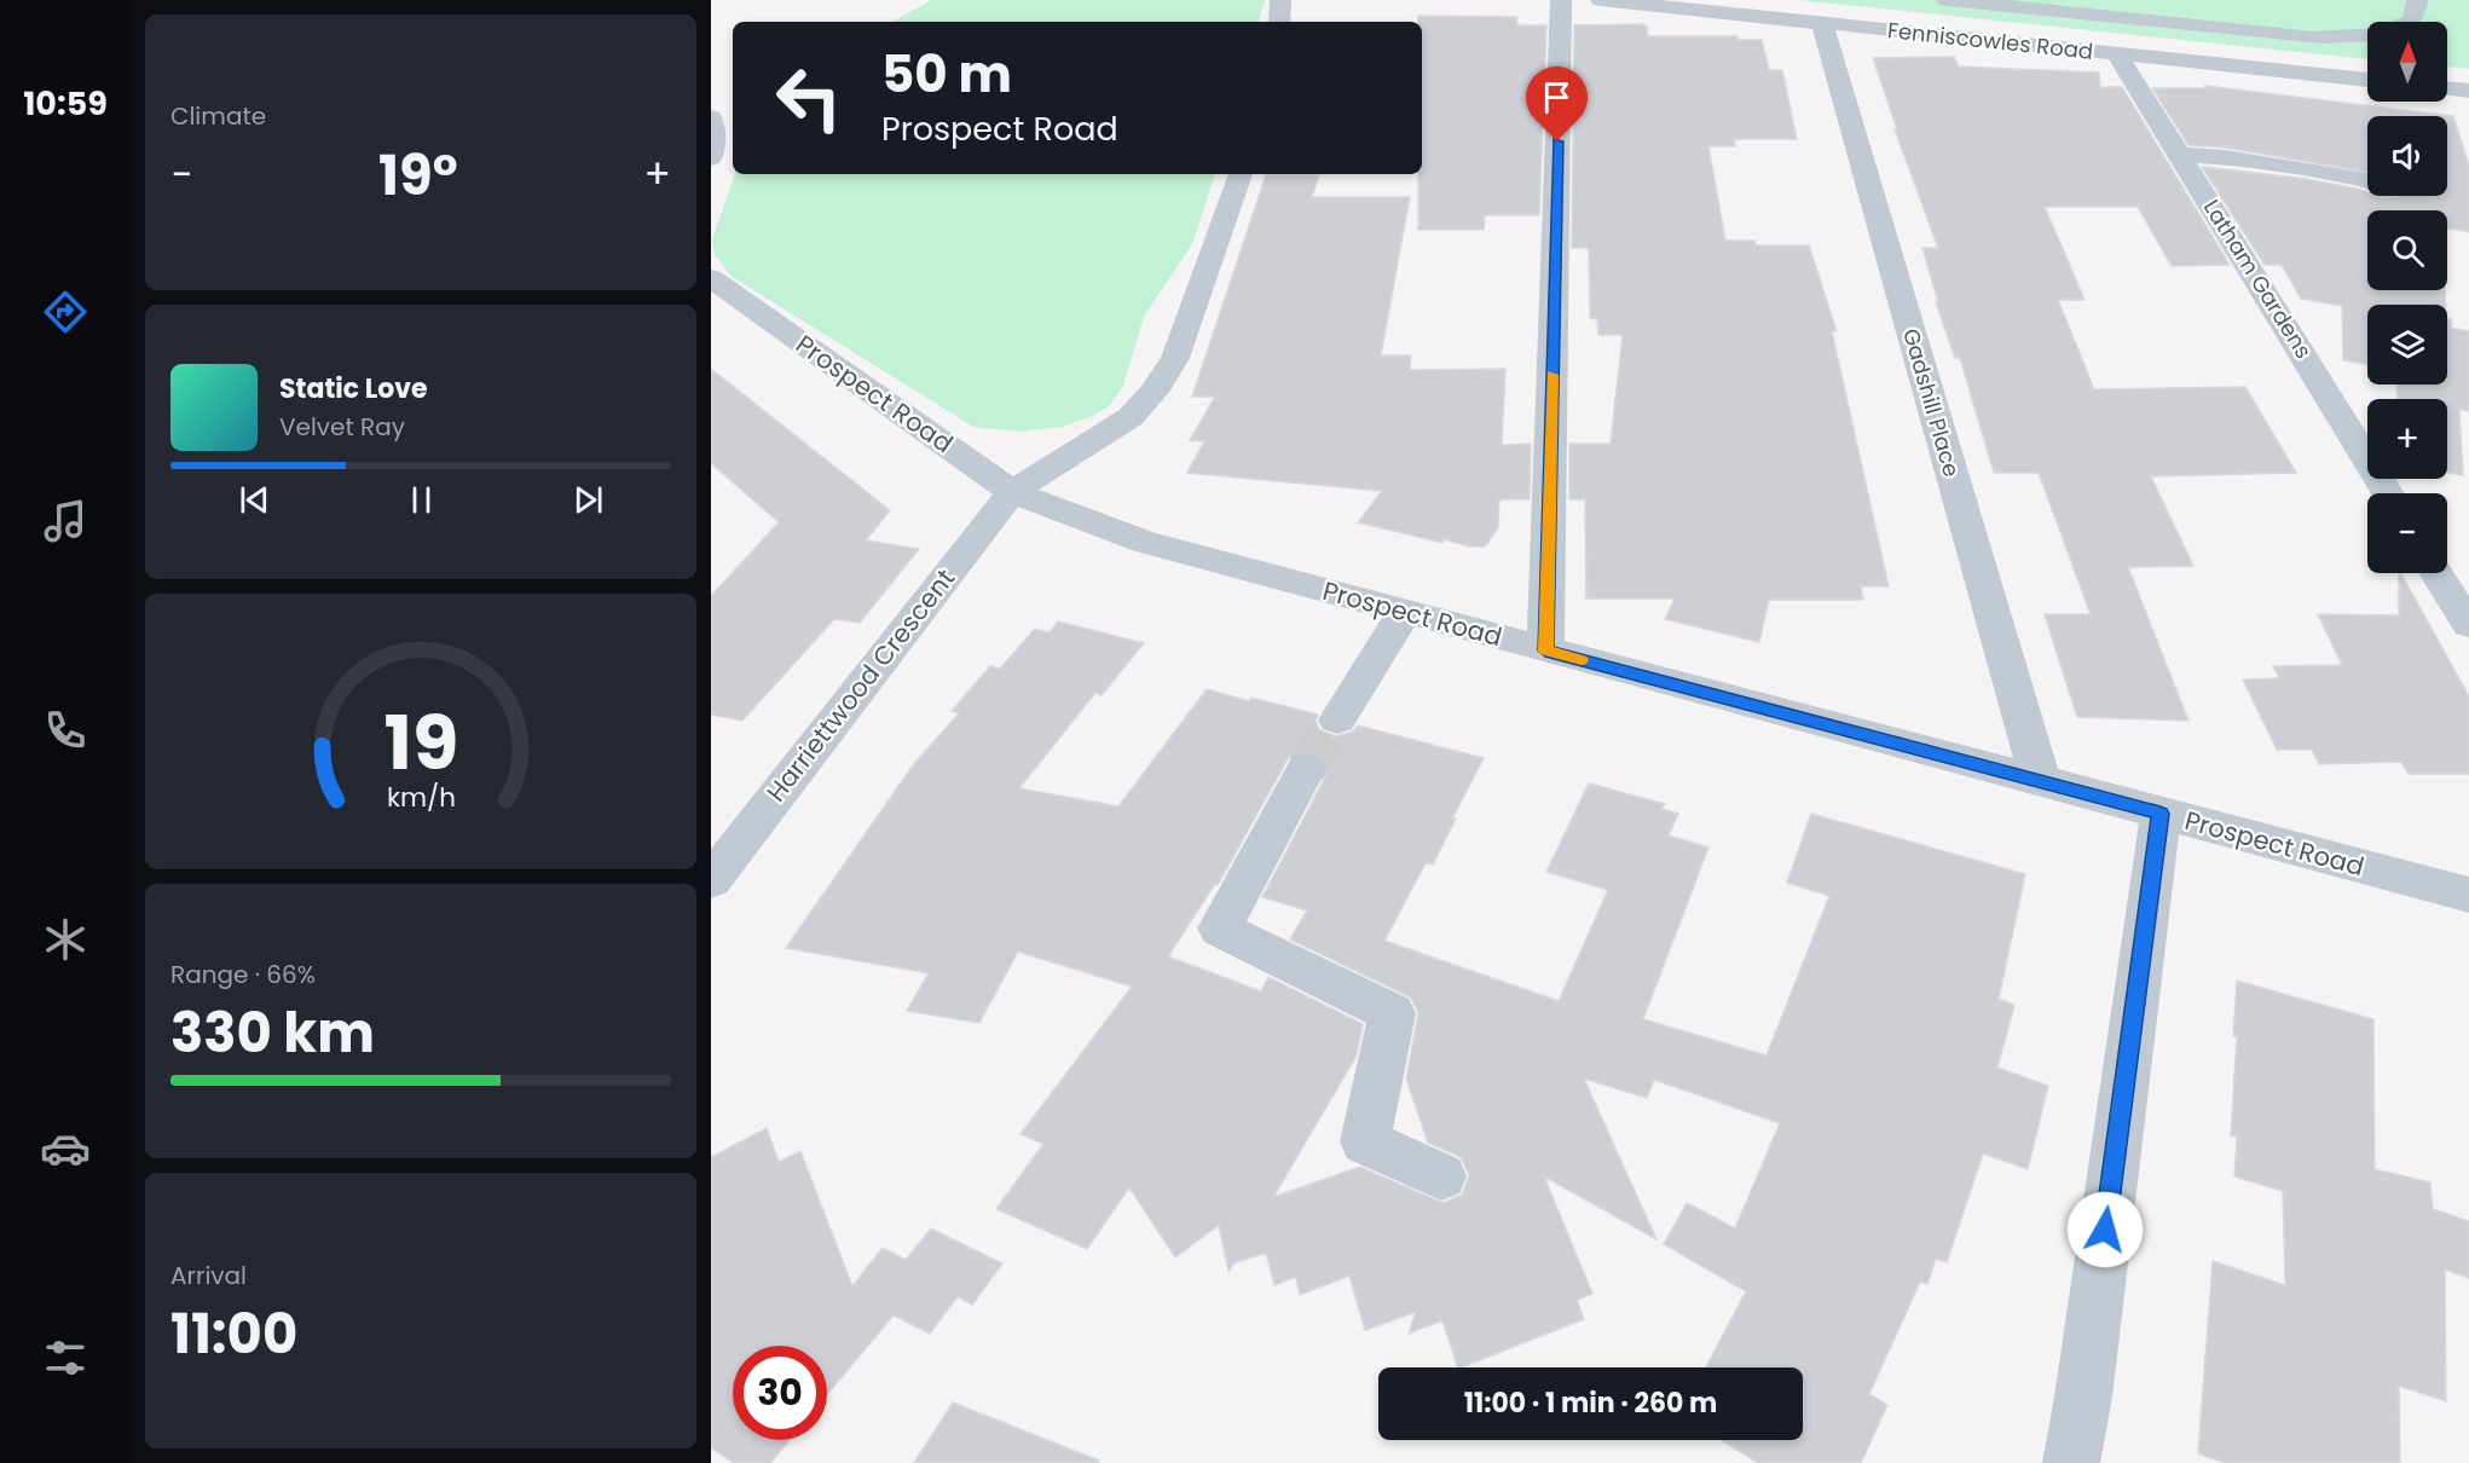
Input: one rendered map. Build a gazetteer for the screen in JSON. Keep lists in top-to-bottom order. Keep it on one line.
{"streets":{"street":["Fenniscowles Road","Latham Gardens","Prospect Road","Gadshill Place","Harriettwood Crescent"]},"crossings":[["Fenniscowles Road","Latham Gardens"],["Fenniscowles Road","Gadshill Place"],["Prospect Road","Gadshill Place"],["Prospect Road","Harriettwood Crescent"]],"north":"top","page":{"tabs":"10:59","tile":["Climate",["Range · 66%","330 km"],["Arrival","11:00"]],"map_buttons":["+","−"],"turn":["50 m","Prospect Road"],"heat":["−","19°","+"],"song":["Static Love","Velvet Ray"],"limit":"30","trip":"11:00 · 1 min · 260 m","gauge":["19","km/h"]}}
